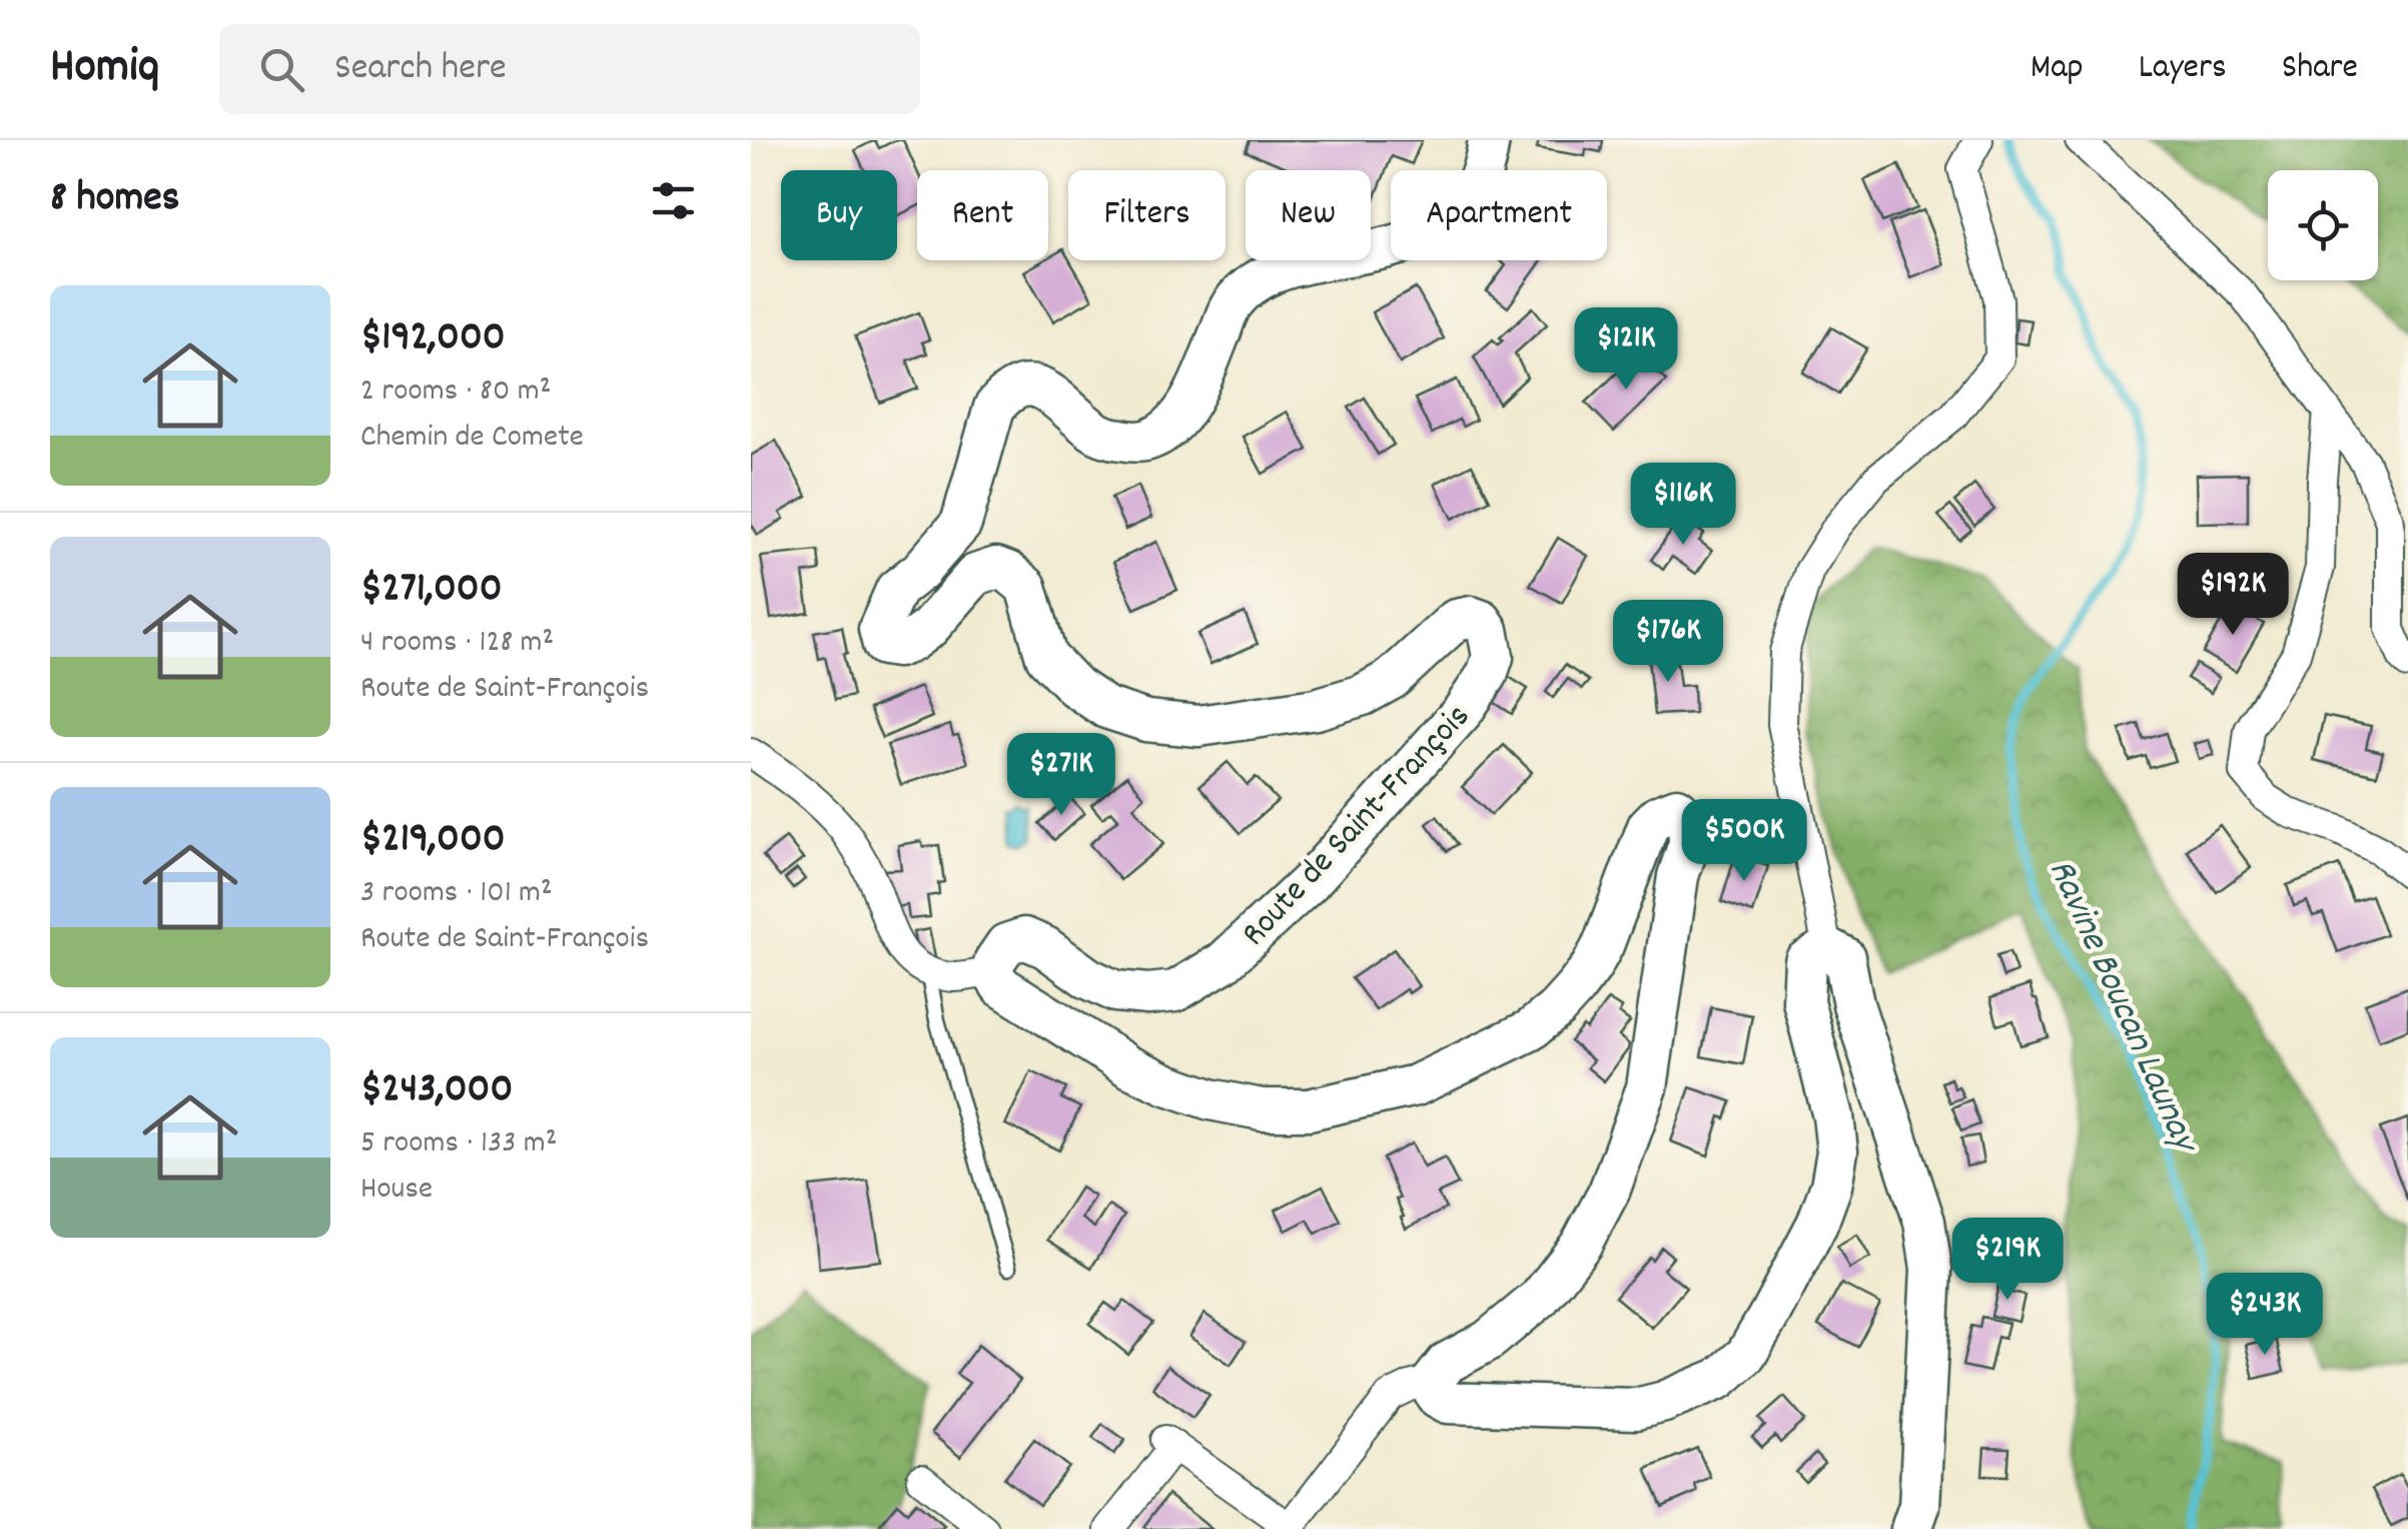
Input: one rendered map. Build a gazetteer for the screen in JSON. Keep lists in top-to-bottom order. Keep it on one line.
{"streets":{"main road":["Route de Saint-François"]},"water":["Ravine Boucan Launay"],"page":{"header":"Homiq","search":"Search here","nav":["Map","Layers","Share"],"heading":"8 homes","chip":["Buy","Rent","Filters","New","Apartment"],"list":[{"name":"$192,000","note":"2 rooms · 80 m² · Chemin de Comete"},{"name":"$271,000","note":"4 rooms · 128 m² · Route de Saint-François"},{"name":"$219,000","note":"3 rooms · 101 m² · Route de Saint-François"},{"name":"$243,000","note":"5 rooms · 133 m² · House"}],"price":["$121K","$116K","$192K","$176K","$271K","$500K","$219K","$243K"]}}
